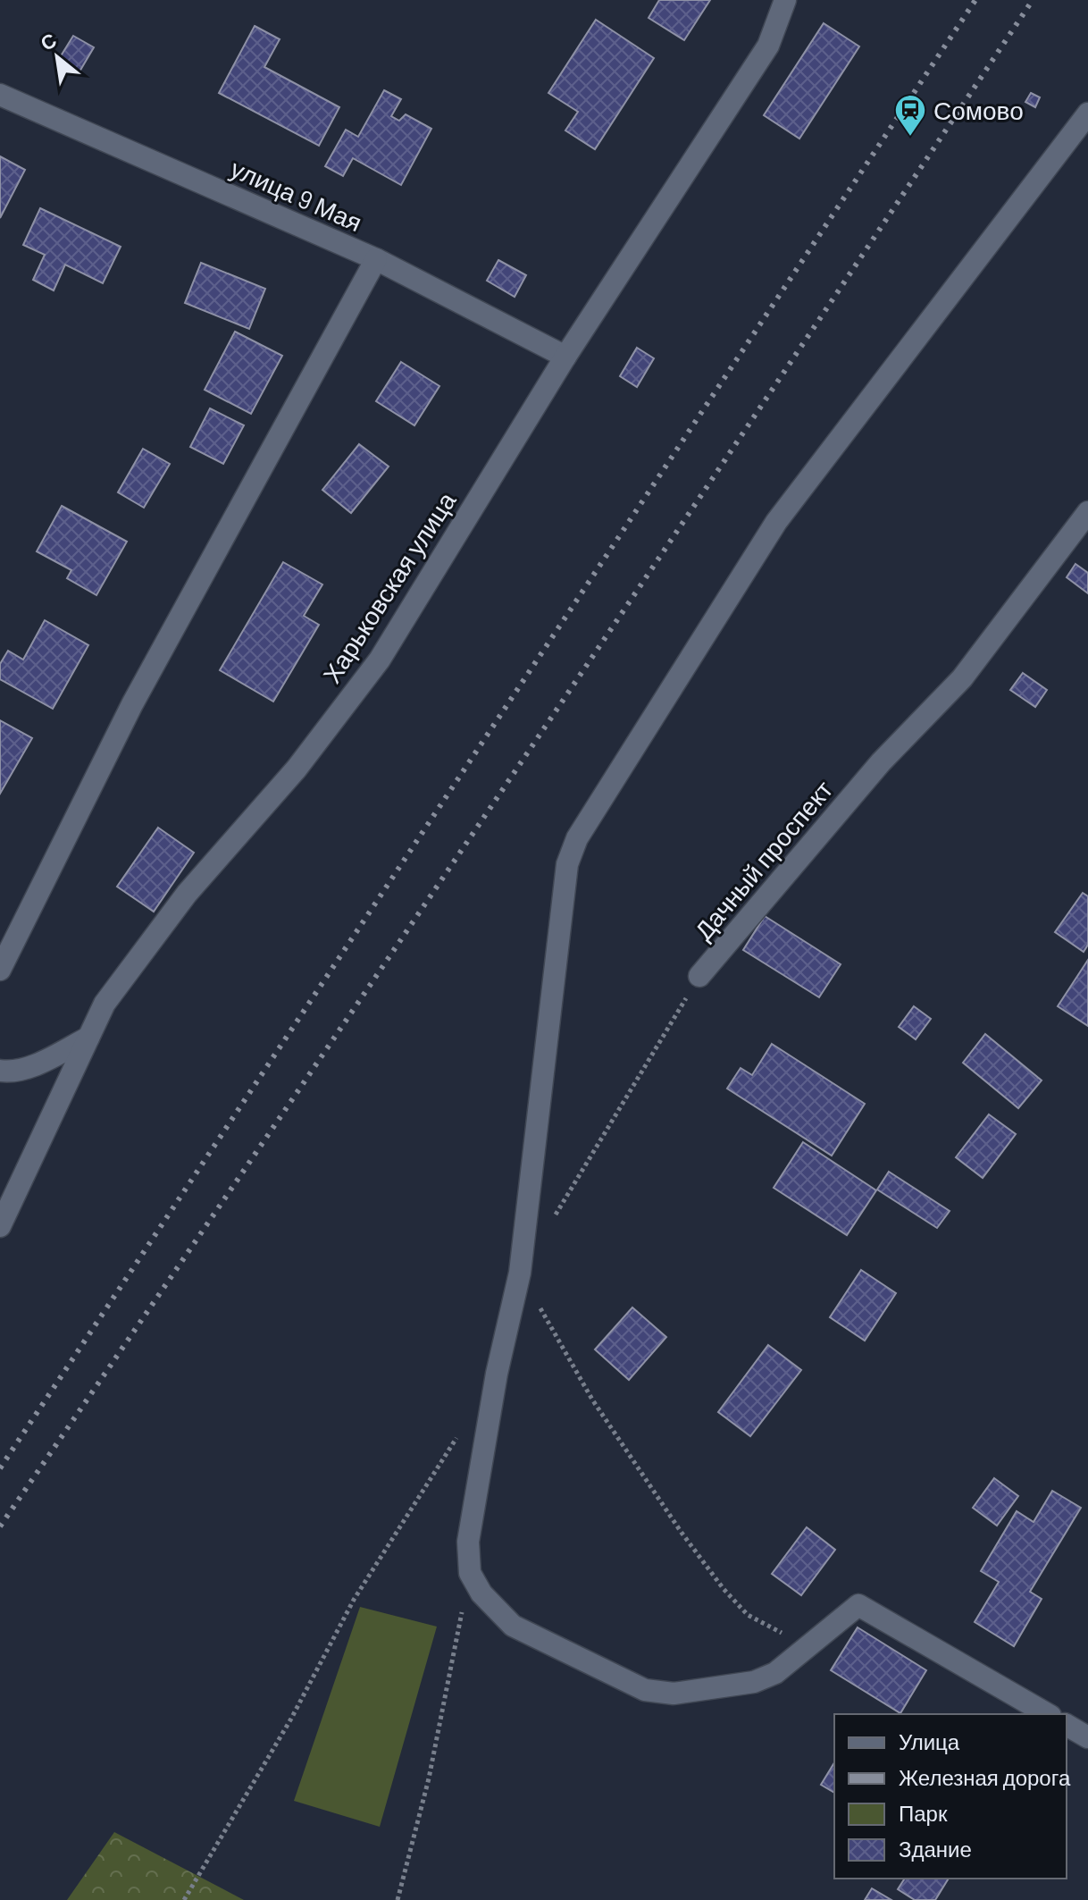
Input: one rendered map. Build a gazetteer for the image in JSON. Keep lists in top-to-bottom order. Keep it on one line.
{"streets":{"street":["улица 9 Мая","Харьковская улица","Дачный проспект"]},"crossings":[["улица 9 Мая","Харьковская улица"]],"places":{"station":["Сомово"]},"legend":["Улица","Железная дорога","Парк","Здание"],"north":"top left"}
